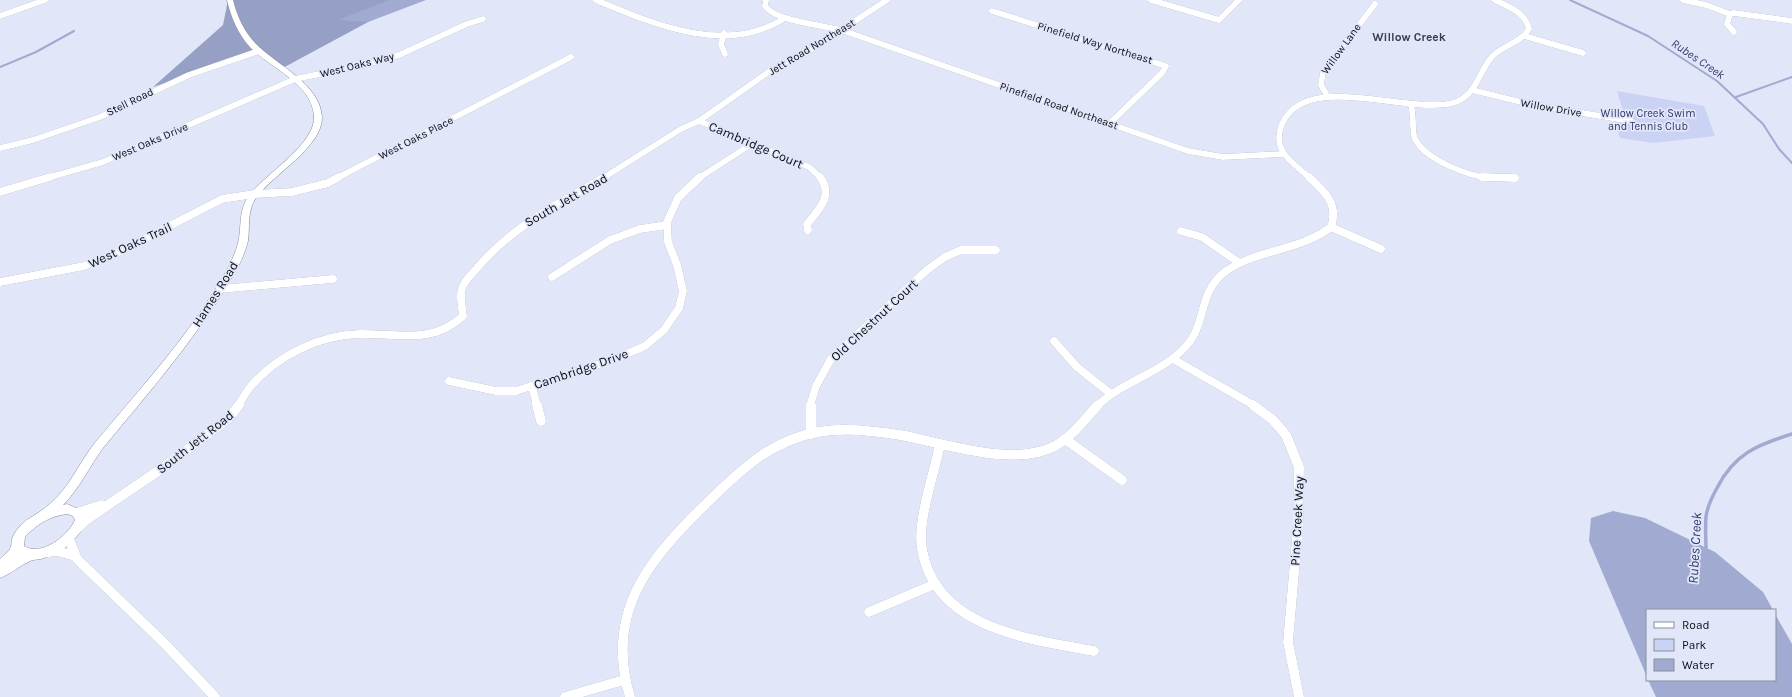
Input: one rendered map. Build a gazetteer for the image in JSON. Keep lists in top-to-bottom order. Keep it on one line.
{"streets":{"street":["Pinefield Way Northeast","Jett Road Northeast","Willow Lane","West Oaks Way","Stell Road","Pinefield Road Northeast","Willow Drive","West Oaks Place","West Oaks Drive","Cambridge Court","South Jett Road","West Oaks Trail","Hames Road","Old Chestnut Court","Cambridge Drive","Pine Creek Way"]},"crossings":[["Pinefield Way Northeast","Pinefield Road Northeast"],["Jett Road Northeast","Pinefield Road Northeast"],["Jett Road Northeast","South Jett Road"],["West Oaks Way","West Oaks Drive"],["West Oaks Way","Hames Road"],["Stell Road","Hames Road"],["West Oaks Place","West Oaks Trail"],["West Oaks Place","Hames Road"],["West Oaks Drive","Hames Road"],["Cambridge Court","South Jett Road"],["Cambridge Court","Cambridge Drive"],["West Oaks Trail","Hames Road"]],"districts":["Willow Creek"],"water":["Rubes Creek"],"parks":["Willow Creek Swim and Tennis Club"],"legend":["Road","Park","Water"]}
